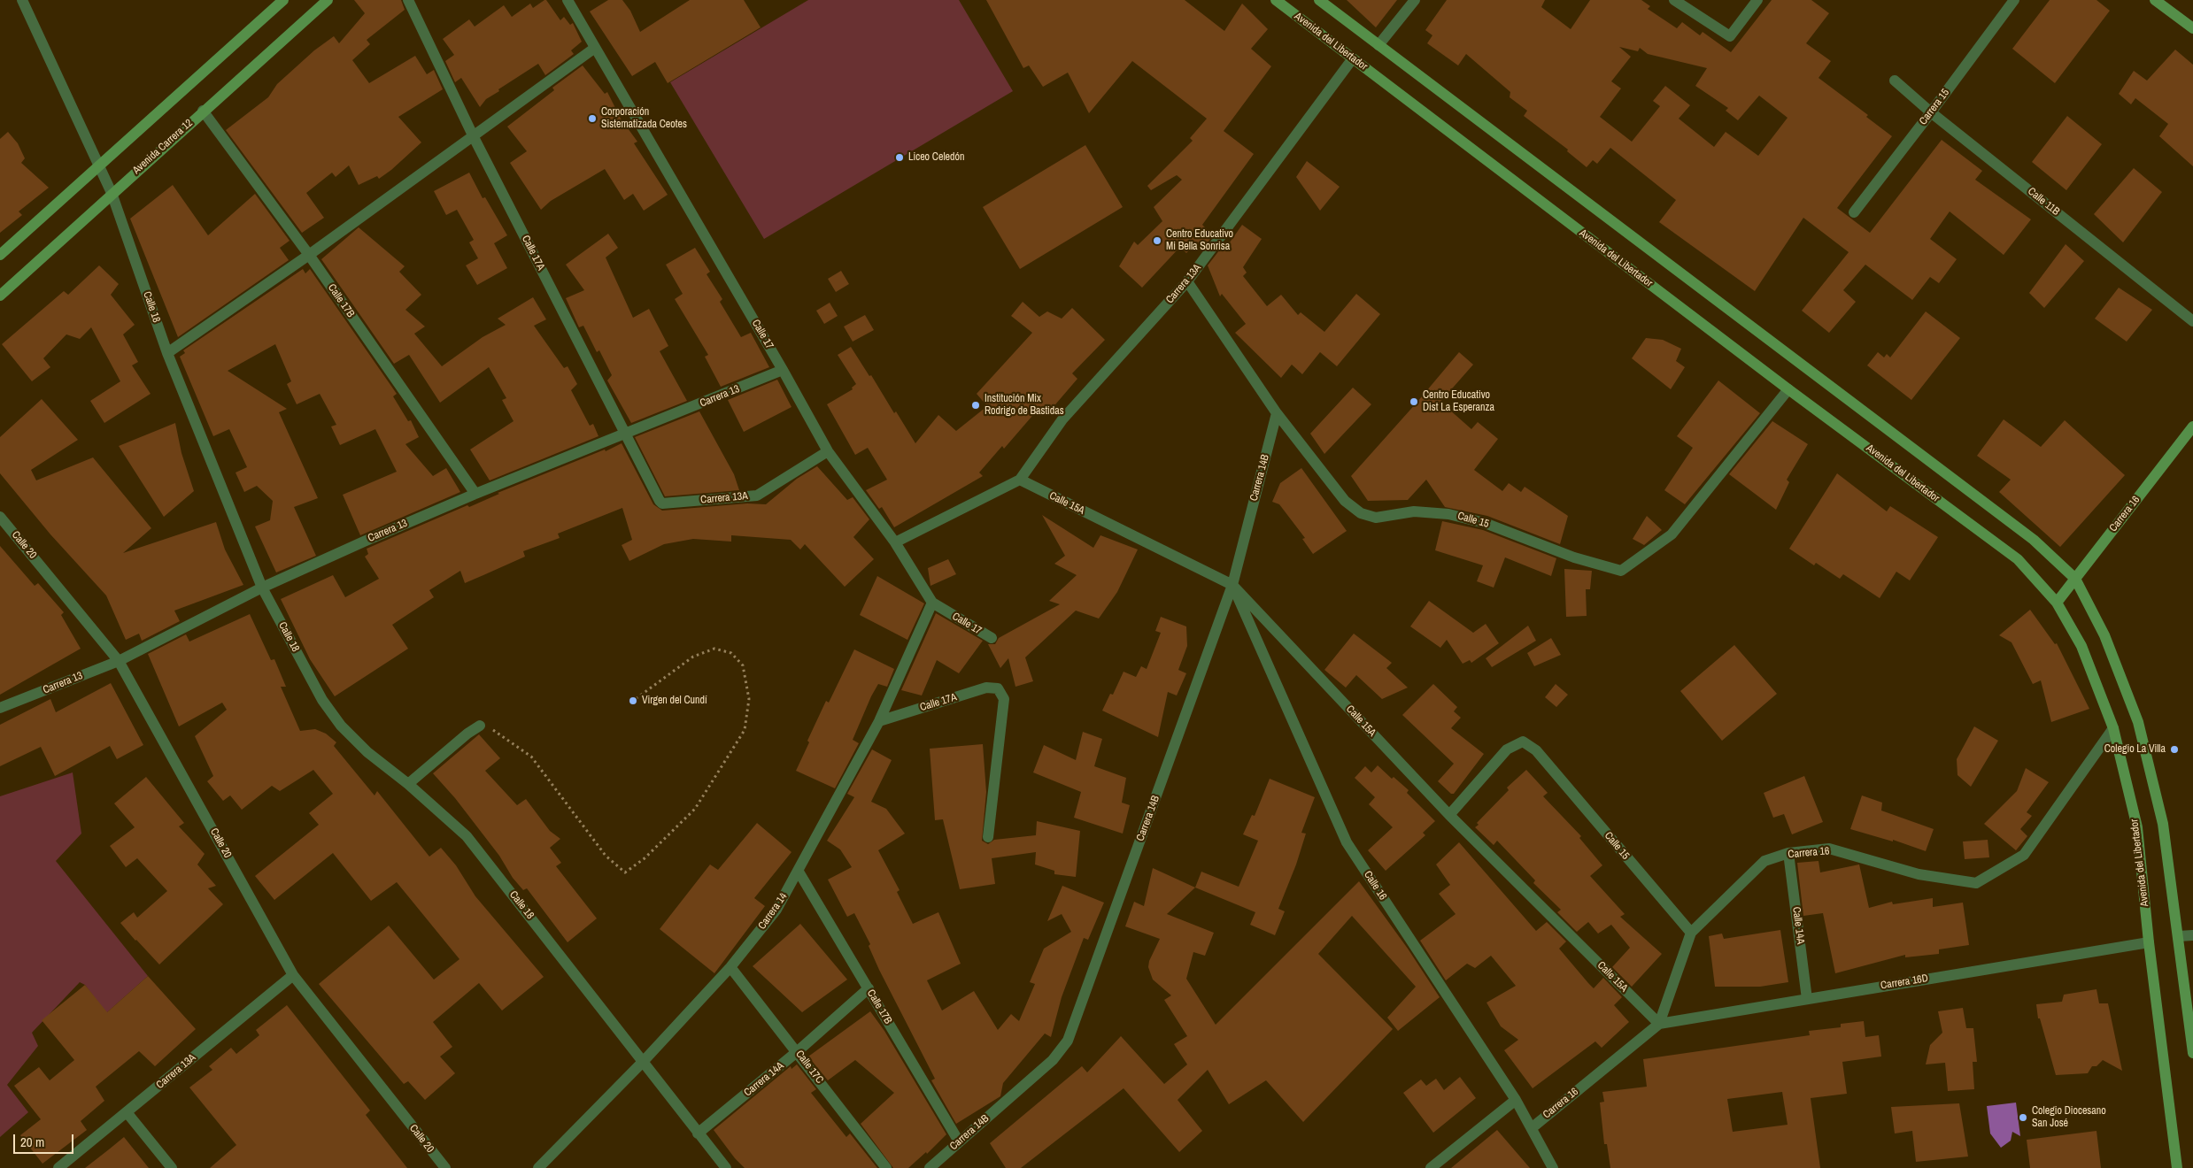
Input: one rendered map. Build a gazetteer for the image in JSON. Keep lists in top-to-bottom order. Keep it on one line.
{"streets":{"main road":["Avenida del Libertador","Avenida Carrera 12","Carrera 16"],"street":["Carrera 15","Calle 11B","Calle 17A","Carrera 13A","Calle 17B","Calle 18","Calle 17","Carrera 13","Carrera 14B","Calle 15A","Calle 15","Calle 20","Calle 16","Carrera 14","Calle 14A","Carrera 16D","Calle 17C","Carrera 14A"]},"crossings":[["Avenida del Libertador","Carrera 13A"],["Avenida del Libertador","Carrera 16"],["Avenida del Libertador","Calle 15"],["Avenida del Libertador","Carrera 16D"],["Carrera 15","Calle 11B"],["Avenida Carrera 12","Calle 17B"],["Avenida Carrera 12","Calle 18"],["Calle 17A","Carrera 13A"],["Calle 17A","Carrera 13"],["Calle 17A","Carrera 14"],["Carrera 13A","Calle 17"],["Carrera 13A","Calle 15A"],["Carrera 13A","Calle 15"],["Carrera 13A","Calle 20"],["Calle 17B","Carrera 13"],["Calle 17B","Carrera 14B"],["Calle 17B","Carrera 14"],["Calle 17B","Carrera 14A"],["Calle 18","Carrera 13"],["Calle 18","Carrera 14"],["Calle 18","Carrera 14A"],["Calle 17","Carrera 13"],["Calle 17","Carrera 14"],["Carrera 13","Calle 20"],["Carrera 14B","Calle 15A"],["Carrera 14B","Calle 15"],["Carrera 14B","Calle 16"],["Calle 15A","Carrera 16"],["Calle 15A","Calle 15"],["Calle 15A","Calle 16"],["Calle 15A","Carrera 16D"],["Carrera 16","Calle 15"],["Carrera 16","Calle 16"],["Carrera 16","Calle 14A"],["Carrera 16","Carrera 16D"],["Carrera 14","Calle 17C"],["Calle 14A","Carrera 16D"],["Calle 17C","Carrera 14A"]],"places":["Corporación Sistematizada Ceotes","Liceo Celedón","Centro Educativo Mi Bella Sonrisa","Centro Educativo Dist La Esperanza","Institución Mix Rodrigo de Bastidas","Virgen del Cundí","Colegio La Villa","Colegio Diocesano San José"],"scale_bar":"20 m"}
